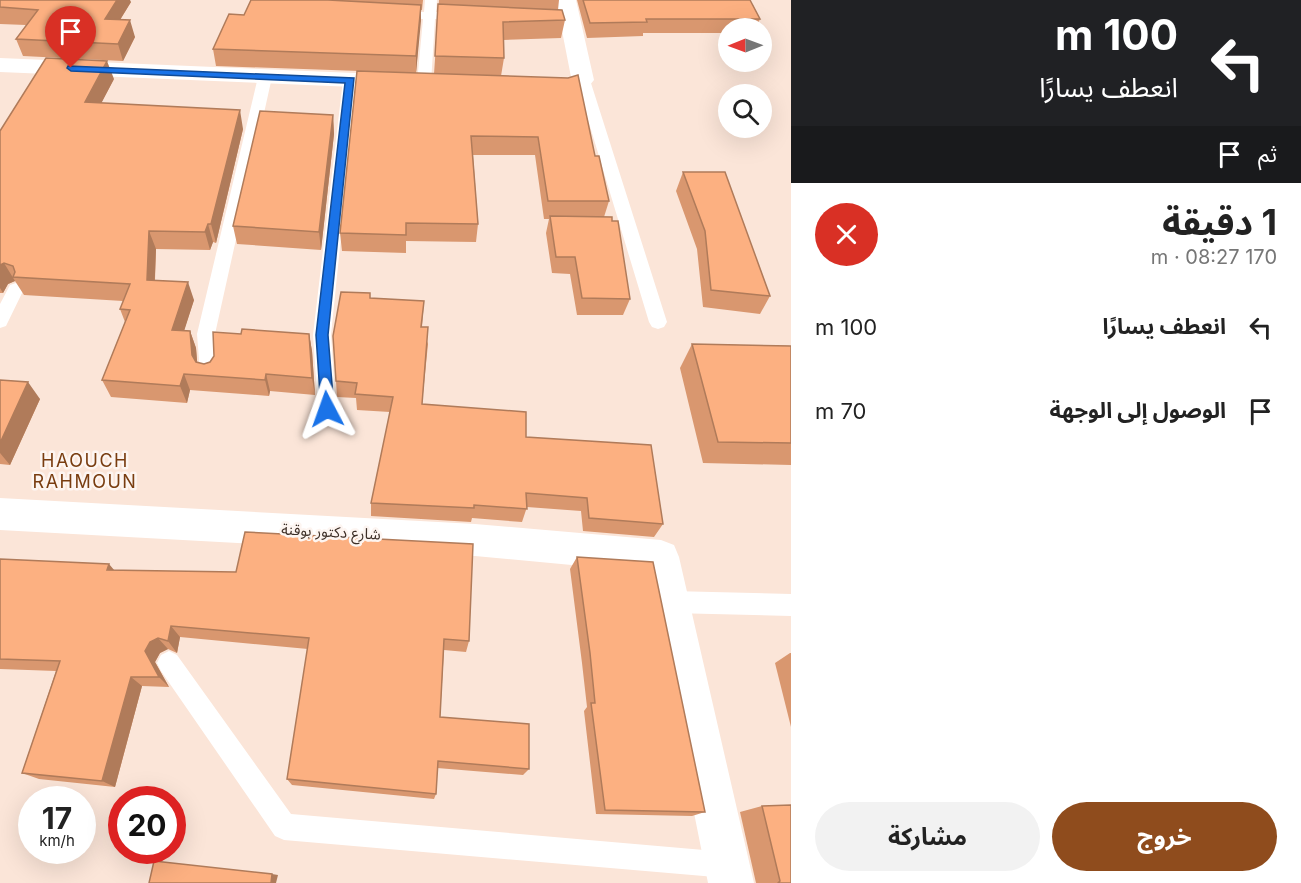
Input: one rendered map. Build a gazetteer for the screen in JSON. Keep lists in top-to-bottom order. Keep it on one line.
{"streets":{"street":["شارع دكتور بوقنة"]},"districts":["HAOUCH RAHMOUN"],"north":"left","page":{"turn":["100 m","انعطف يسارًا"],"then":"ثم","heading":["1 دقيقة","170 m · 08:27"],"list":[{"name":"انعطف يسارًا","value":"100 m"},{"name":"الوصول إلى الوجهة","value":"70 m"}],"speed":"17 km/h","limit":"20","buttons":["خروج","مشاركة"]}}
